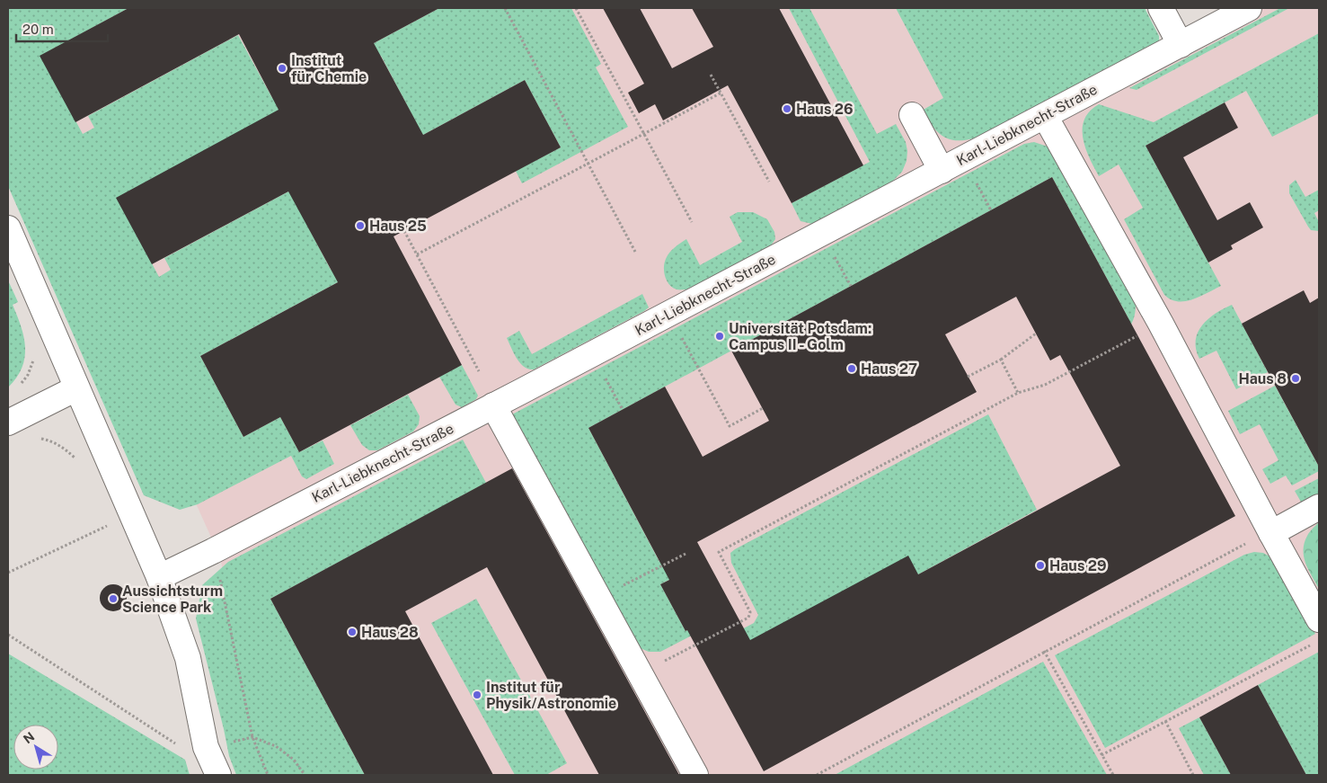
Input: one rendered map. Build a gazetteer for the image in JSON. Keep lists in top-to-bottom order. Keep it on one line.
{"streets":{"street":["Karl-Liebknecht-Straße"]},"places":["Institut für Chemie","Haus 26","Haus 25","Universität Potsdam: Campus II - Golm","Haus 27","Haus 8","Haus 29","Aussichtsturm Science Park","Haus 28","Institut für Physik/Astronomie"],"scale_bar":"20 m","north":"top left"}
